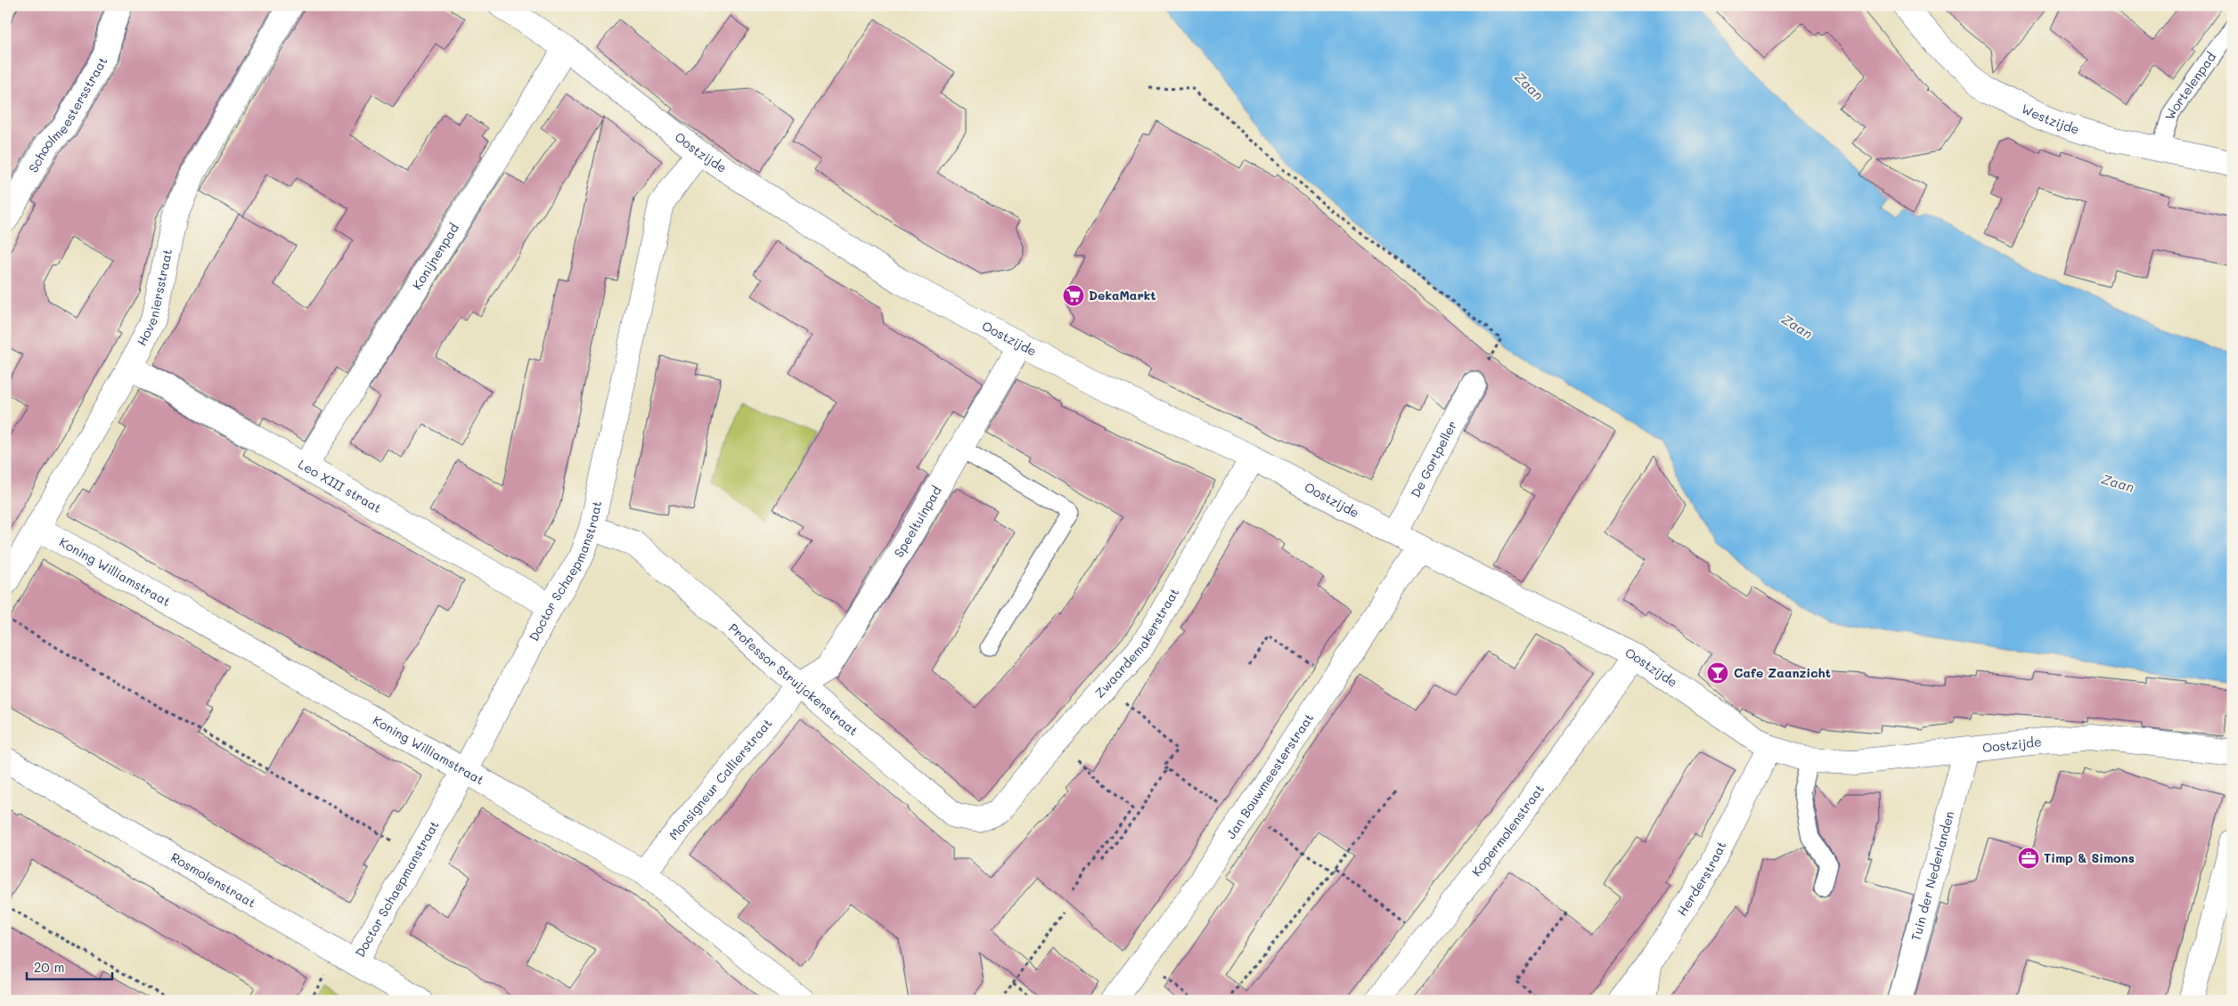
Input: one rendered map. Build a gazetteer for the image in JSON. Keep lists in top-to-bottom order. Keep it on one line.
{"streets":{"street":["Schoolmeestersstraat","Westzijde","Oostzijde","Konijnenpad","Hoveniersstraat","De Gortpeller","Leo XIII straat","Speeltuinpad","Doctor Schaepmanstraat","Koning Williamstraat","Zwaardemakerstraat","Professor Struijckenstraat","Jan Bouwmeesterstraat","Monsigneur Callierstraat","Kopermolenstraat","Tuin der Nederlanden","Herderstraat","Rosmolenstraat"],"lane":["Wortelenpad"]},"crossings":[["Wortelenpad","Westzijde"],["Oostzijde","Konijnenpad"],["Oostzijde","De Gortpeller"],["Oostzijde","Speeltuinpad"],["Oostzijde","Doctor Schaepmanstraat"],["Oostzijde","Zwaardemakerstraat"],["Oostzijde","Jan Bouwmeesterstraat"],["Oostzijde","Kopermolenstraat"],["Oostzijde","Tuin der Nederlanden"],["Oostzijde","Herderstraat"],["Konijnenpad","Leo XIII straat"],["Hoveniersstraat","Leo XIII straat"],["Hoveniersstraat","Koning Williamstraat"],["Leo XIII straat","Doctor Schaepmanstraat"],["Speeltuinpad","Professor Struijckenstraat"],["Speeltuinpad","Monsigneur Callierstraat"],["Doctor Schaepmanstraat","Koning Williamstraat"],["Doctor Schaepmanstraat","Professor Struijckenstraat"],["Doctor Schaepmanstraat","Rosmolenstraat"],["Koning Williamstraat","Monsigneur Callierstraat"],["Zwaardemakerstraat","Professor Struijckenstraat"],["Professor Struijckenstraat","Monsigneur Callierstraat"]],"water":["Zaan"],"places":{"supermarket":["DekaMarkt"],"bar":["Cafe Zaanzicht"],"office":["Timp & Simons"]},"scale_bar":"20 m"}
